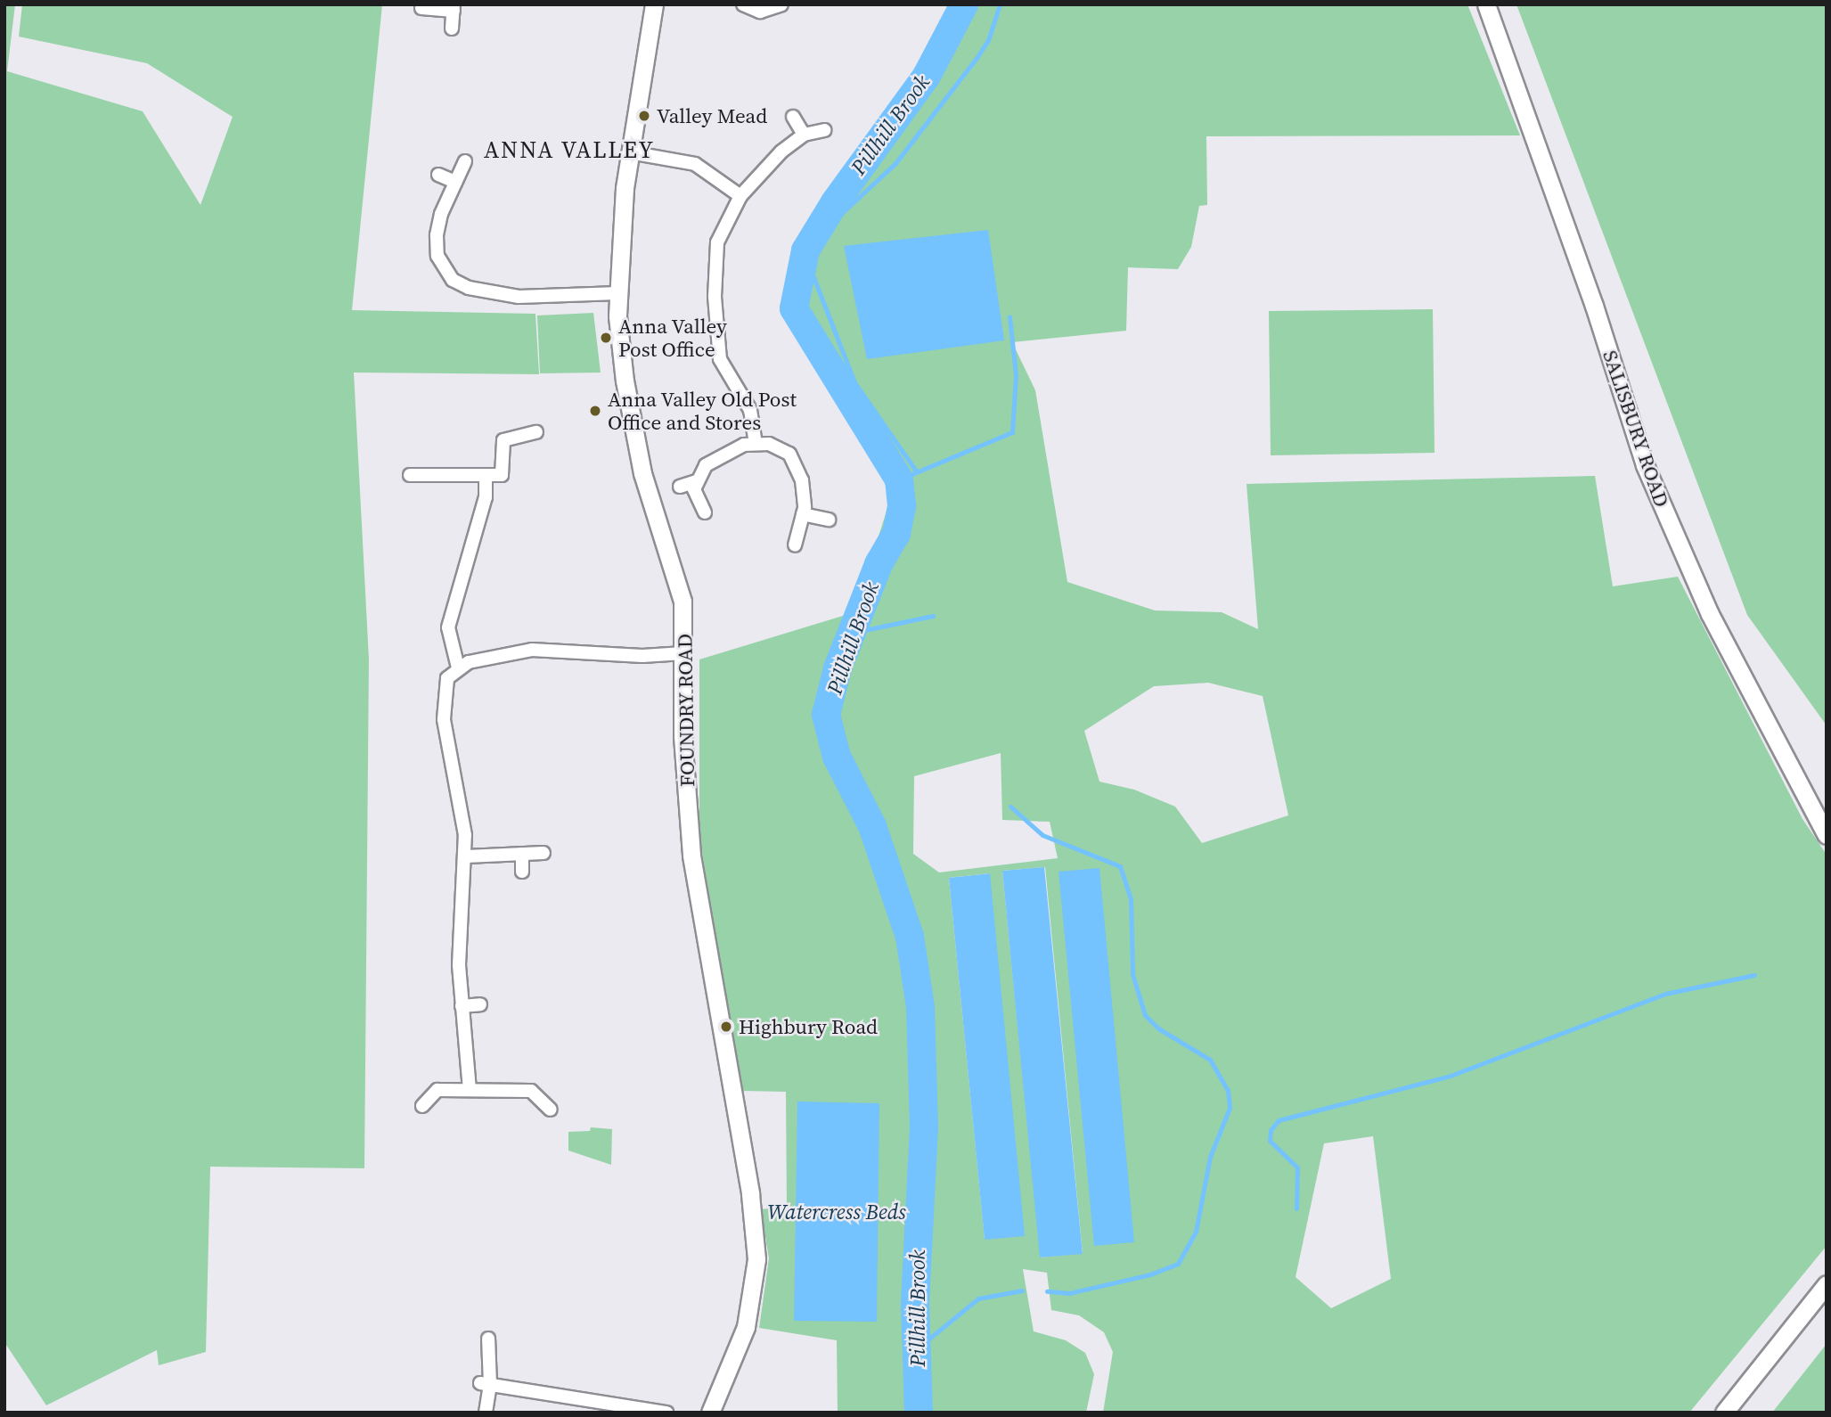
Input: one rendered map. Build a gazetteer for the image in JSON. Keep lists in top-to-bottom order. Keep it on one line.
{"streets":{"street":["SALISBURY ROAD","FOUNDRY ROAD"]},"districts":["ANNA VALLEY"],"water":["Pillhill Brook","Watercress Beds"],"places":["Valley Mead","Anna Valley Post Office","Anna Valley Old Post Office and Stores","Highbury Road"]}
